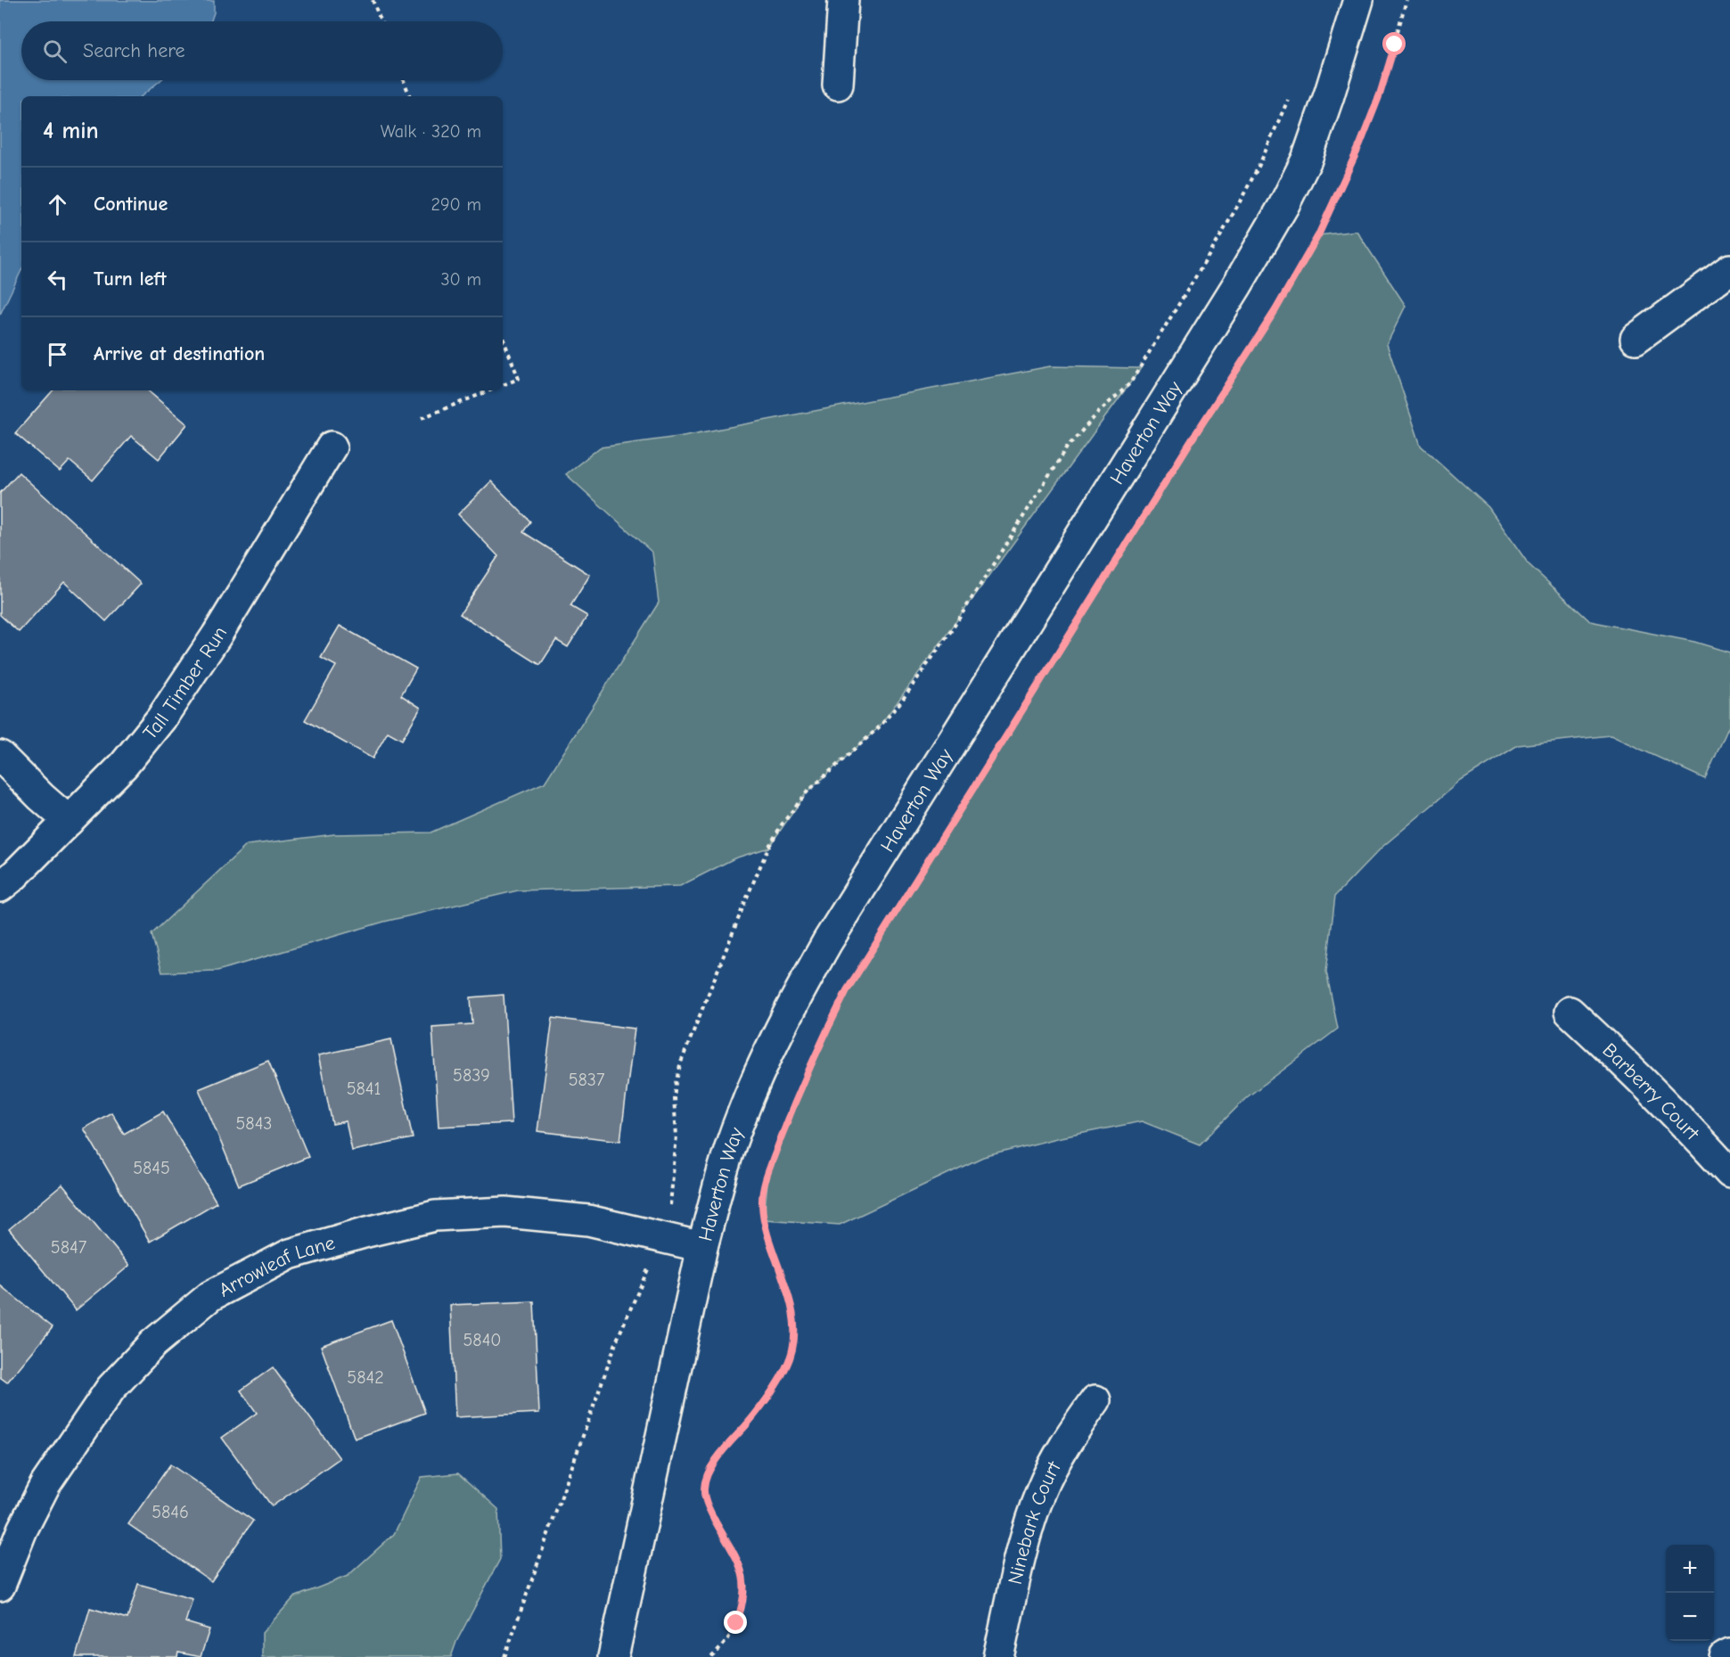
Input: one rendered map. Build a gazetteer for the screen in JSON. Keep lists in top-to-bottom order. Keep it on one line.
{"streets":{"street":["Haverton Way","Tall Timber Run","Barberry Court","Arrowleaf Lane","Ninebark Court"]},"crossings":[["Haverton Way","Arrowleaf Lane"]],"house_numbers":["5839","5837","5841","5843","5845","5847","5840","5842","5846"],"page":{"search":"Search here","heading":["4 min","Walk · 320 m"],"list":[["Continue","290 m"],["Turn left","30 m"],"Arrive at destination"],"map_buttons":["+","−"]}}
